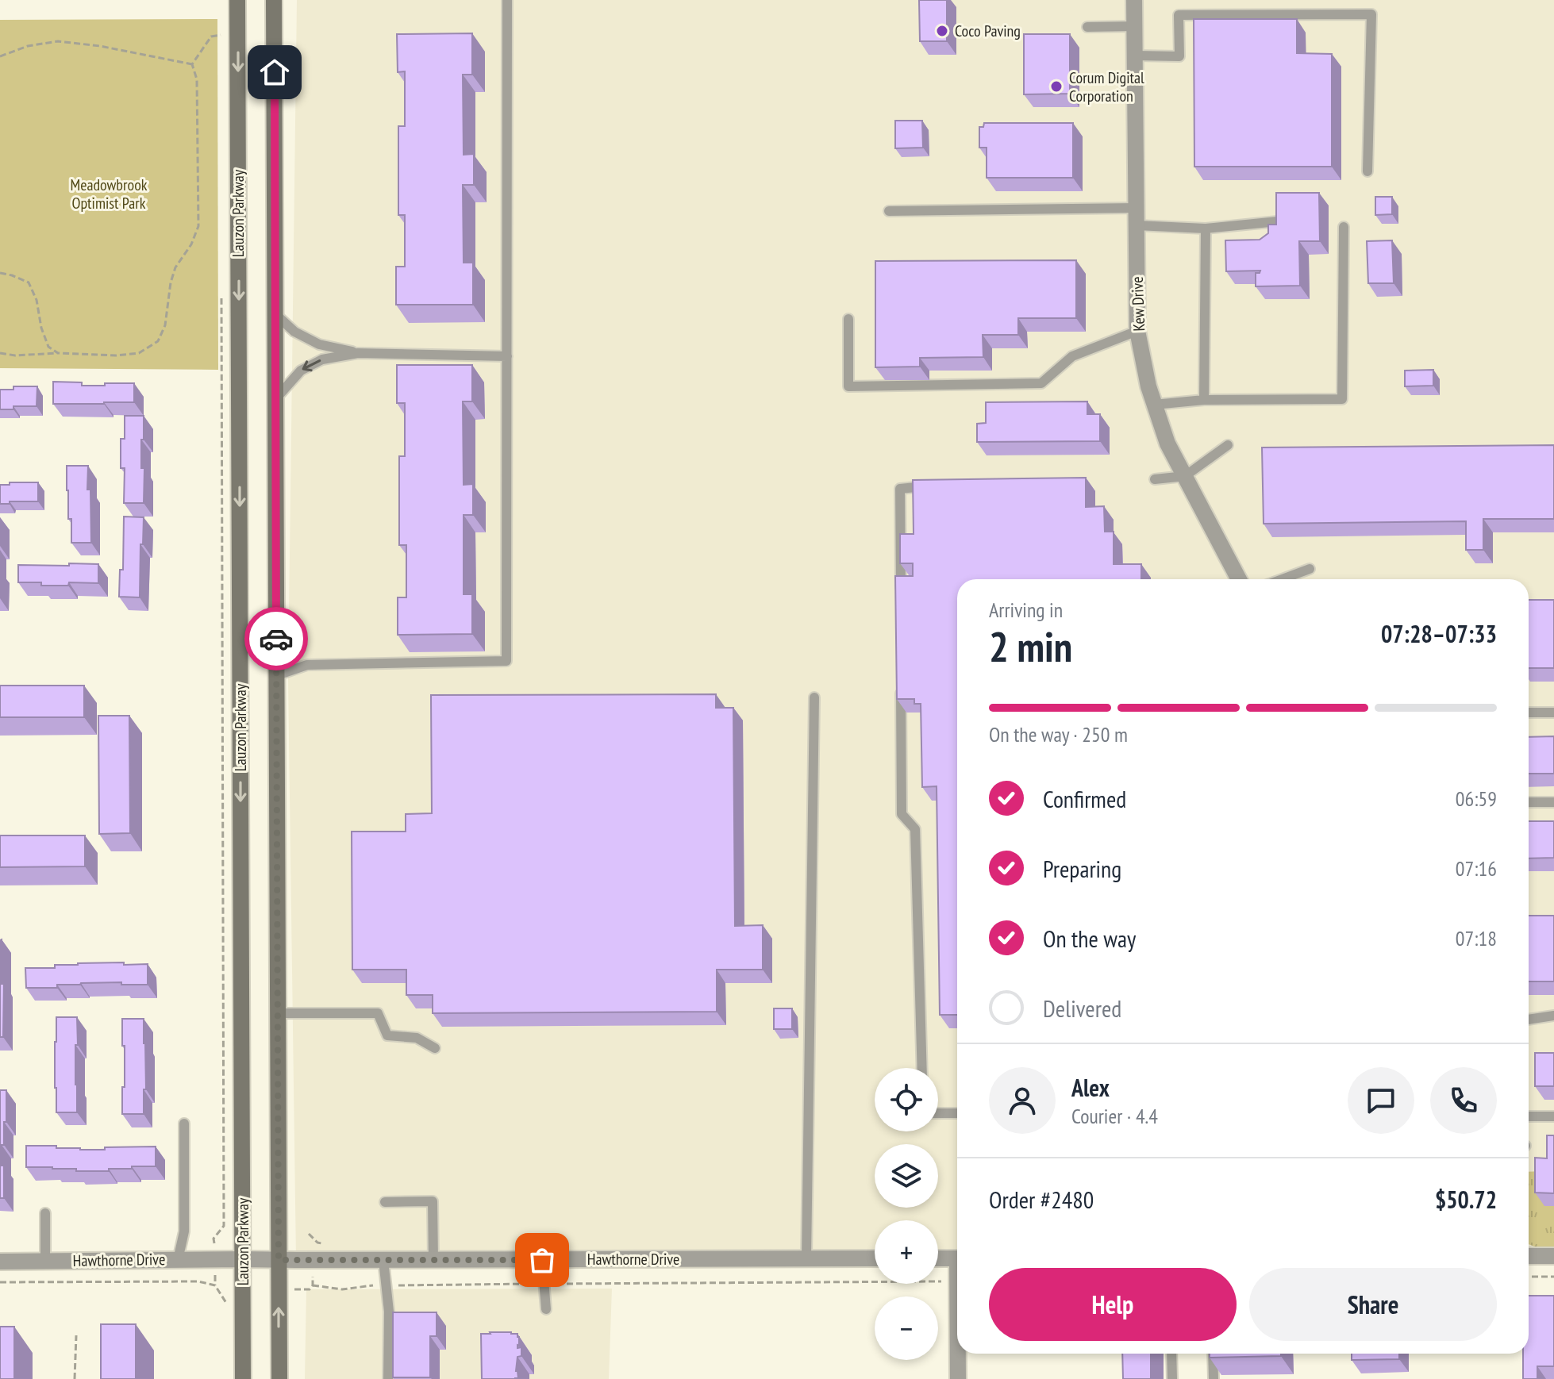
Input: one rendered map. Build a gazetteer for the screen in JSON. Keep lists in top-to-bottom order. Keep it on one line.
{"streets":{"main road":["Lauzon Parkway"],"street":["Kew Drive","Hawthorne Drive"]},"crossings":[["Lauzon Parkway","Hawthorne Drive"]],"parks":["Meadowbrook Optimist Park"],"places":["Coco Paving","Corum Digital Corporation"],"page":{"heading":["2 min","Arriving in","07:28–07:33"],"panel":["Alex","Courier · 4.4","Order #2480","$50.72"],"bar":"On the way · 250 m","list":[["Confirmed","06:59"],["Preparing","07:16"],["On the way","07:18"],"Delivered"],"map_buttons":["+","−"],"buttons":["Help","Share"]}}
